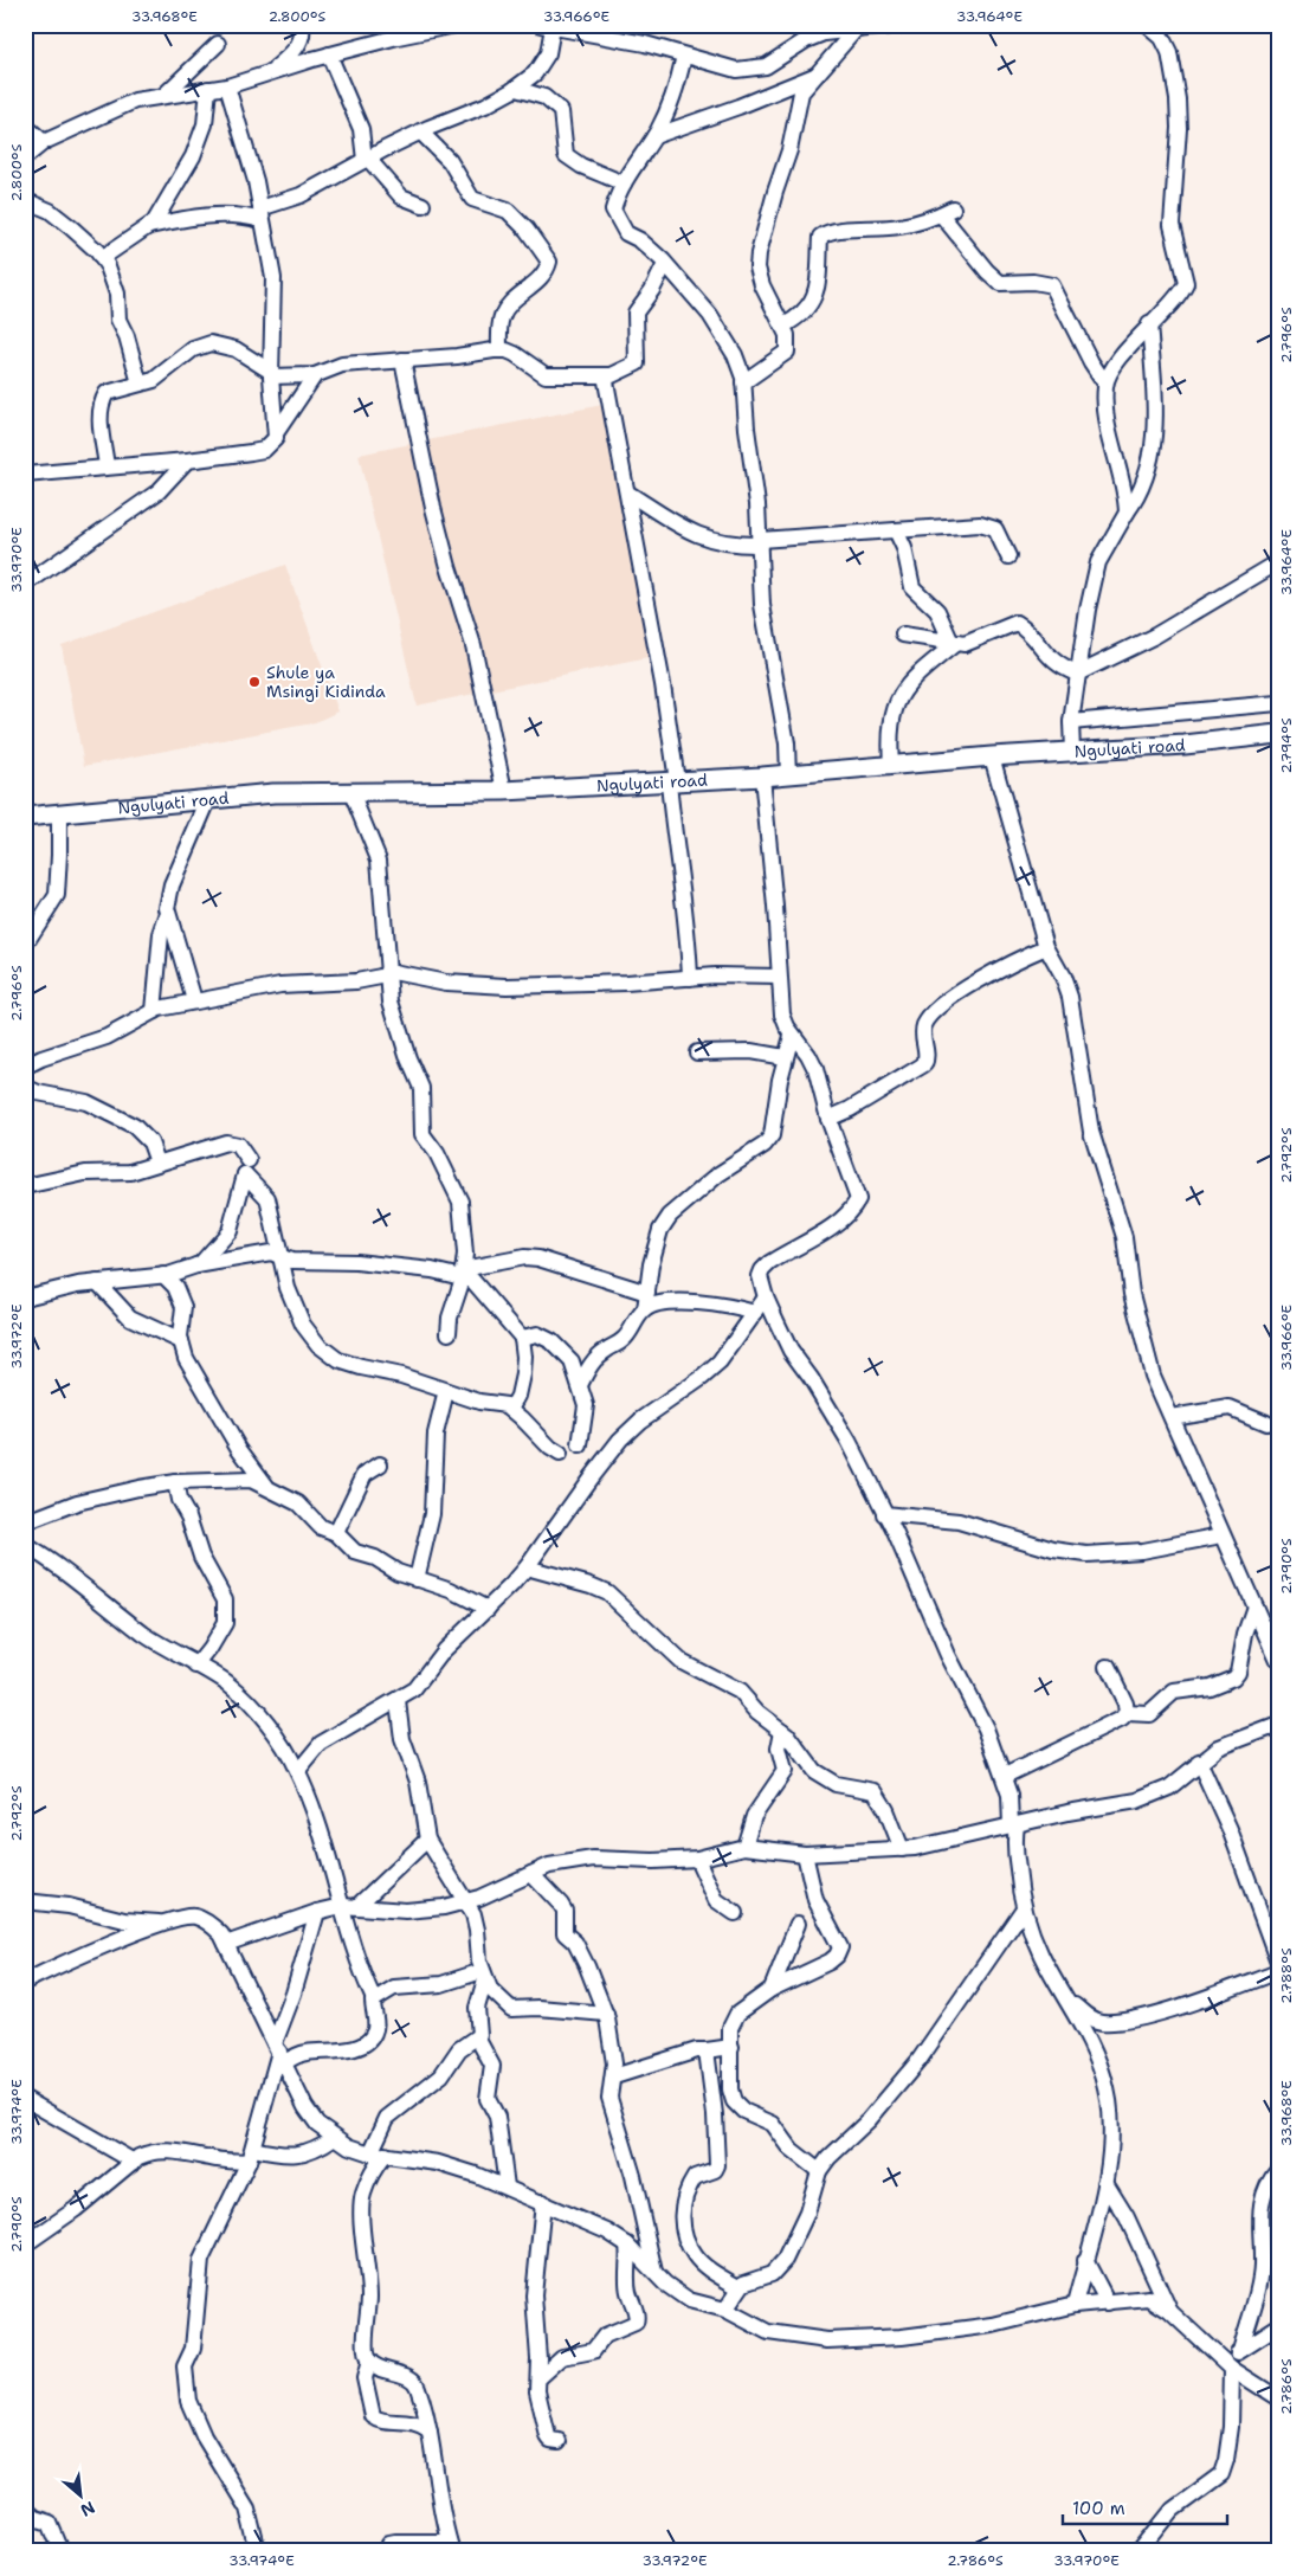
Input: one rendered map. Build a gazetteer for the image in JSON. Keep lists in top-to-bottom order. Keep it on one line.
{"streets":{"main road":["Ngulyati road"]},"places":["Shule ya Msingi Kidinda"],"scale_bar":"100 m","north":"bottom right","coordinates":["33.968°E","2.800°S","33.966°E","33.964°E","2.796°S","33.970°E","2.794°S","2.792°S","33.972°E","2.790°S","2.788°S","33.974°E","2.786°S"]}
